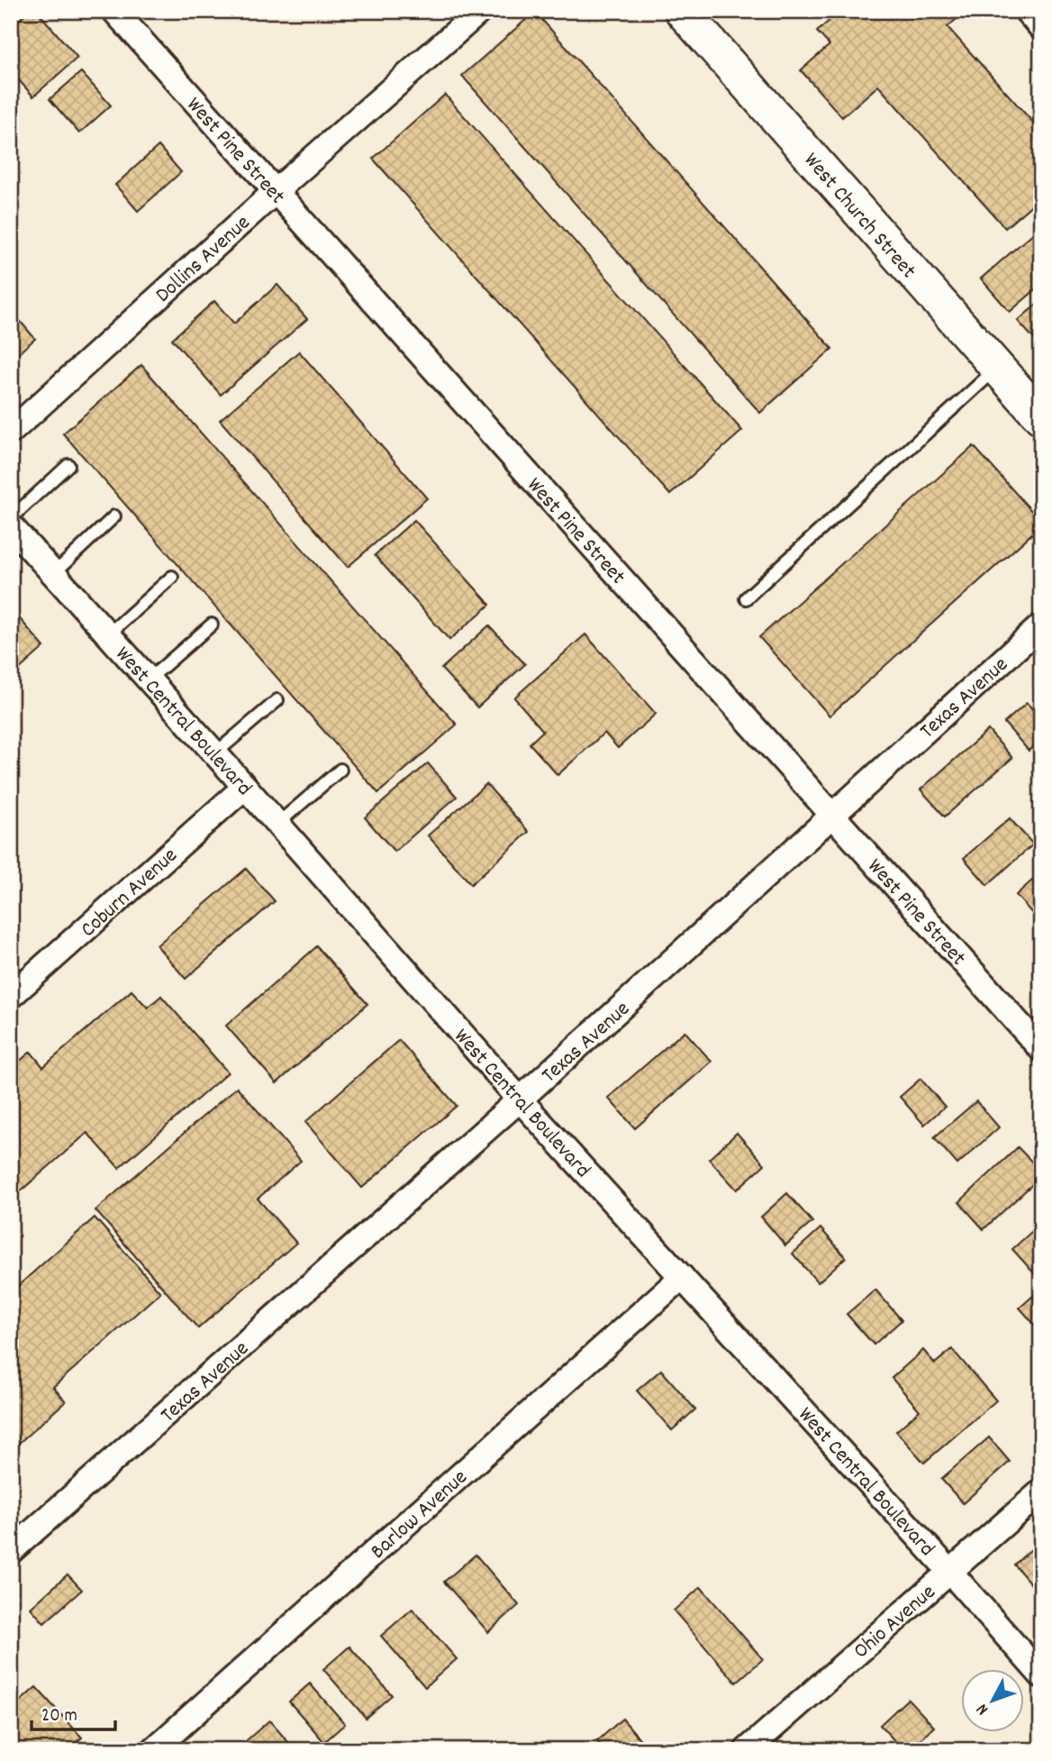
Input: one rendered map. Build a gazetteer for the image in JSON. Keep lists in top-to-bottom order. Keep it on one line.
{"streets":{"street":["West Pine Street","West Church Street","Dollins Avenue","Texas Avenue","West Central Boulevard","Coburn Avenue","Barlow Avenue","Ohio Avenue"]},"crossings":[["West Pine Street","Dollins Avenue"],["West Pine Street","Texas Avenue"],["Texas Avenue","West Central Boulevard"],["West Central Boulevard","Coburn Avenue"],["West Central Boulevard","Barlow Avenue"],["West Central Boulevard","Ohio Avenue"]],"scale_bar":"20 m","north":"bottom left"}
